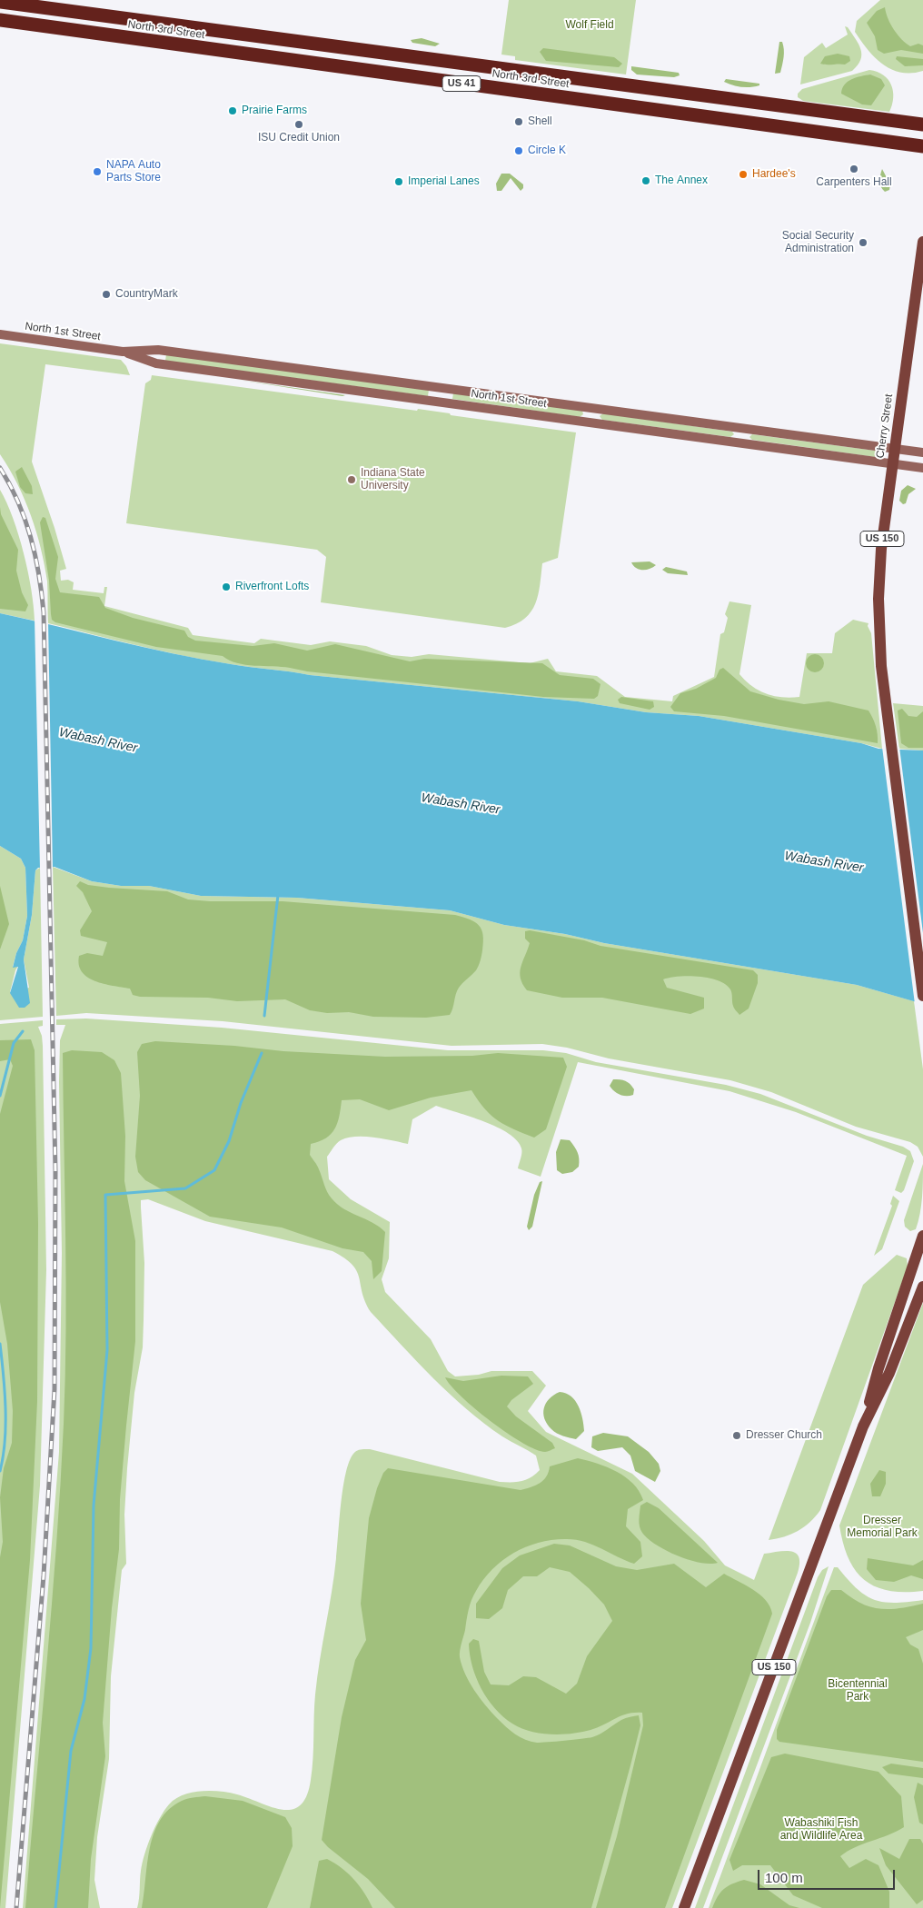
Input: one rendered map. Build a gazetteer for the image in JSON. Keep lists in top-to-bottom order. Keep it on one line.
{"streets":{"highway":["North 3rd Street","US 41"],"main road":["North 1st Street","Cherry Street","US 150"]},"crossings":[["North 1st Street","Cherry Street"]],"water":["Wabash River"],"parks":["Wolf Field","Dresser Memorial Park","Bicentennial Park","Wabashiki Fish and Wildlife Area"],"places":["Prairie Farms","Shell","ISU Credit Union","Circle K","Carpenters Hall","NAPA Auto Parts Store","Hardee's","The Annex","Imperial Lanes","Social Security Administration","CountryMark","Indiana State University","Riverfront Lofts","Dresser Church"],"scale_bar":"100 m"}
